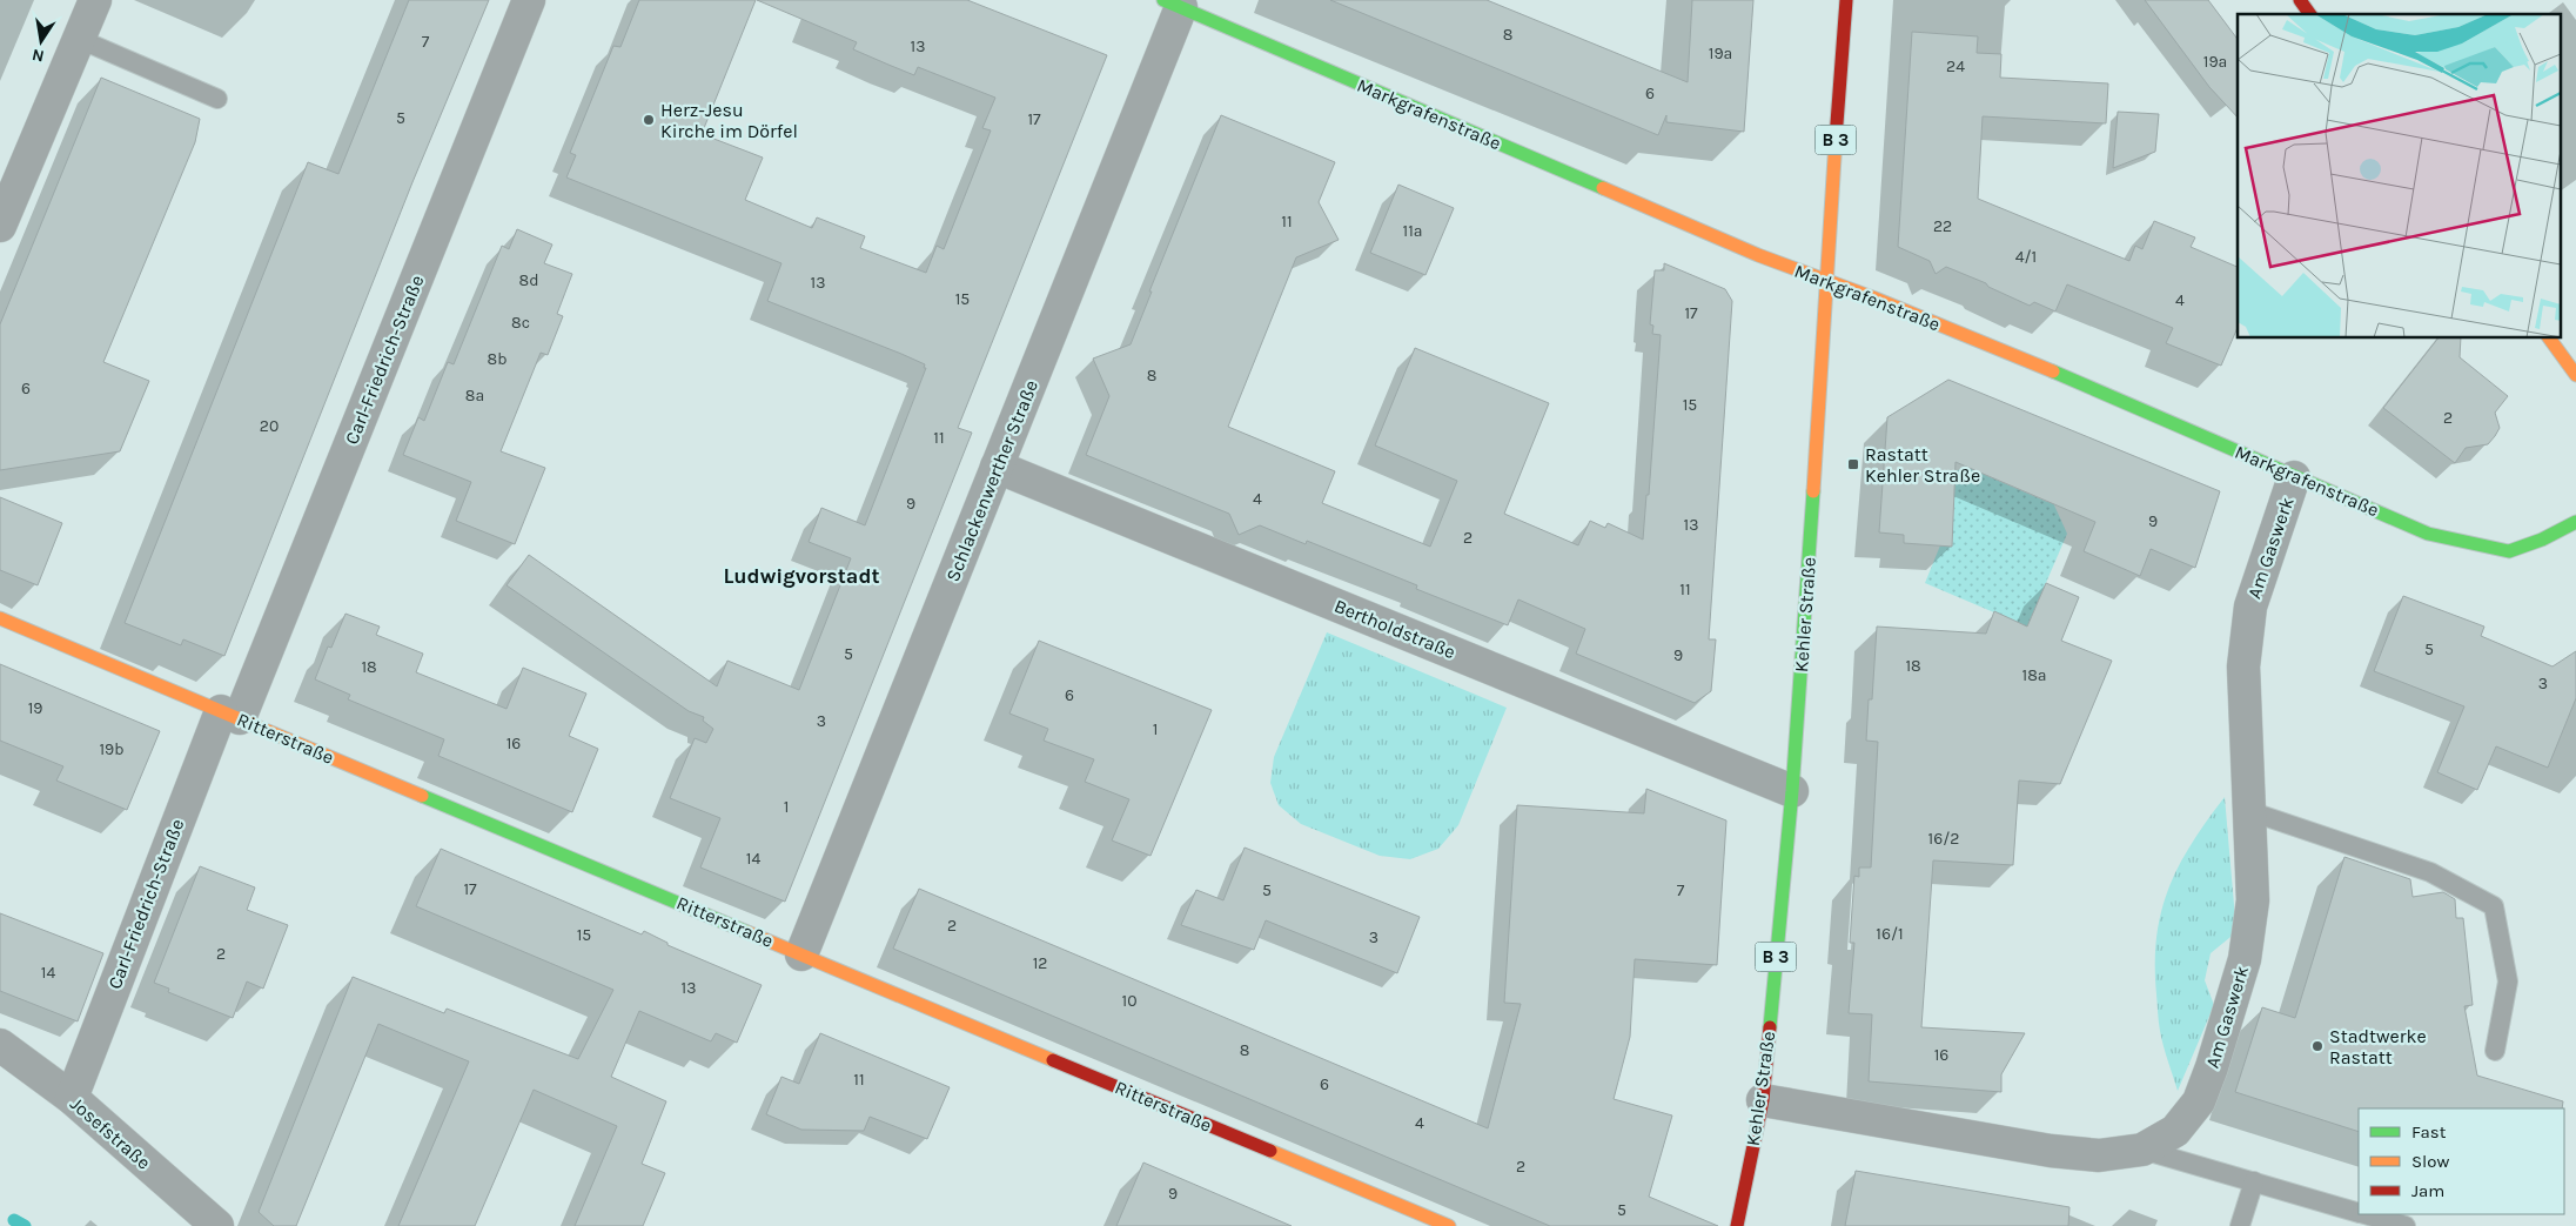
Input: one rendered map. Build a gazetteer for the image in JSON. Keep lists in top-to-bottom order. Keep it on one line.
{"streets":{"street":["Markgrafenstraße","B 3","Carl-Friedrich-Straße","Schlackenwerther Straße","Am Gaswerk","Kehler Straße","Bertholdstraße","Ritterstraße","Josefstraße"]},"crossings":[["Markgrafenstraße","Schlackenwerther Straße"],["Markgrafenstraße","Am Gaswerk"],["Markgrafenstraße","Kehler Straße"],["Carl-Friedrich-Straße","Ritterstraße"],["Carl-Friedrich-Straße","Josefstraße"],["Schlackenwerther Straße","Bertholdstraße"],["Schlackenwerther Straße","Ritterstraße"],["Am Gaswerk","Kehler Straße"],["Kehler Straße","Bertholdstraße"]],"districts":["Ludwigvorstadt"],"places":{"other":["Herz-Jesu Kirche im Dörfel","Stadtwerke Rastatt"],"transit":["Rastatt Kehler Straße"]},"house_numbers":["8","7","13","19a","19a","24","6","5","17","11","22","11a","4/1","8d","13","15","4","17","8c","8b","8","6","8a","15","2","20","11","4","9","9","13","2","11","5","5","9","18","18","18a","3","6","19","3","1","16","19b","1","16/2","14","17","5","7","2","16/1","15","3","2","12","14","13","10","8","16","11","6","4","2","9","5"],"legend":["Fast","Slow","Jam"],"north":"bottom"}
